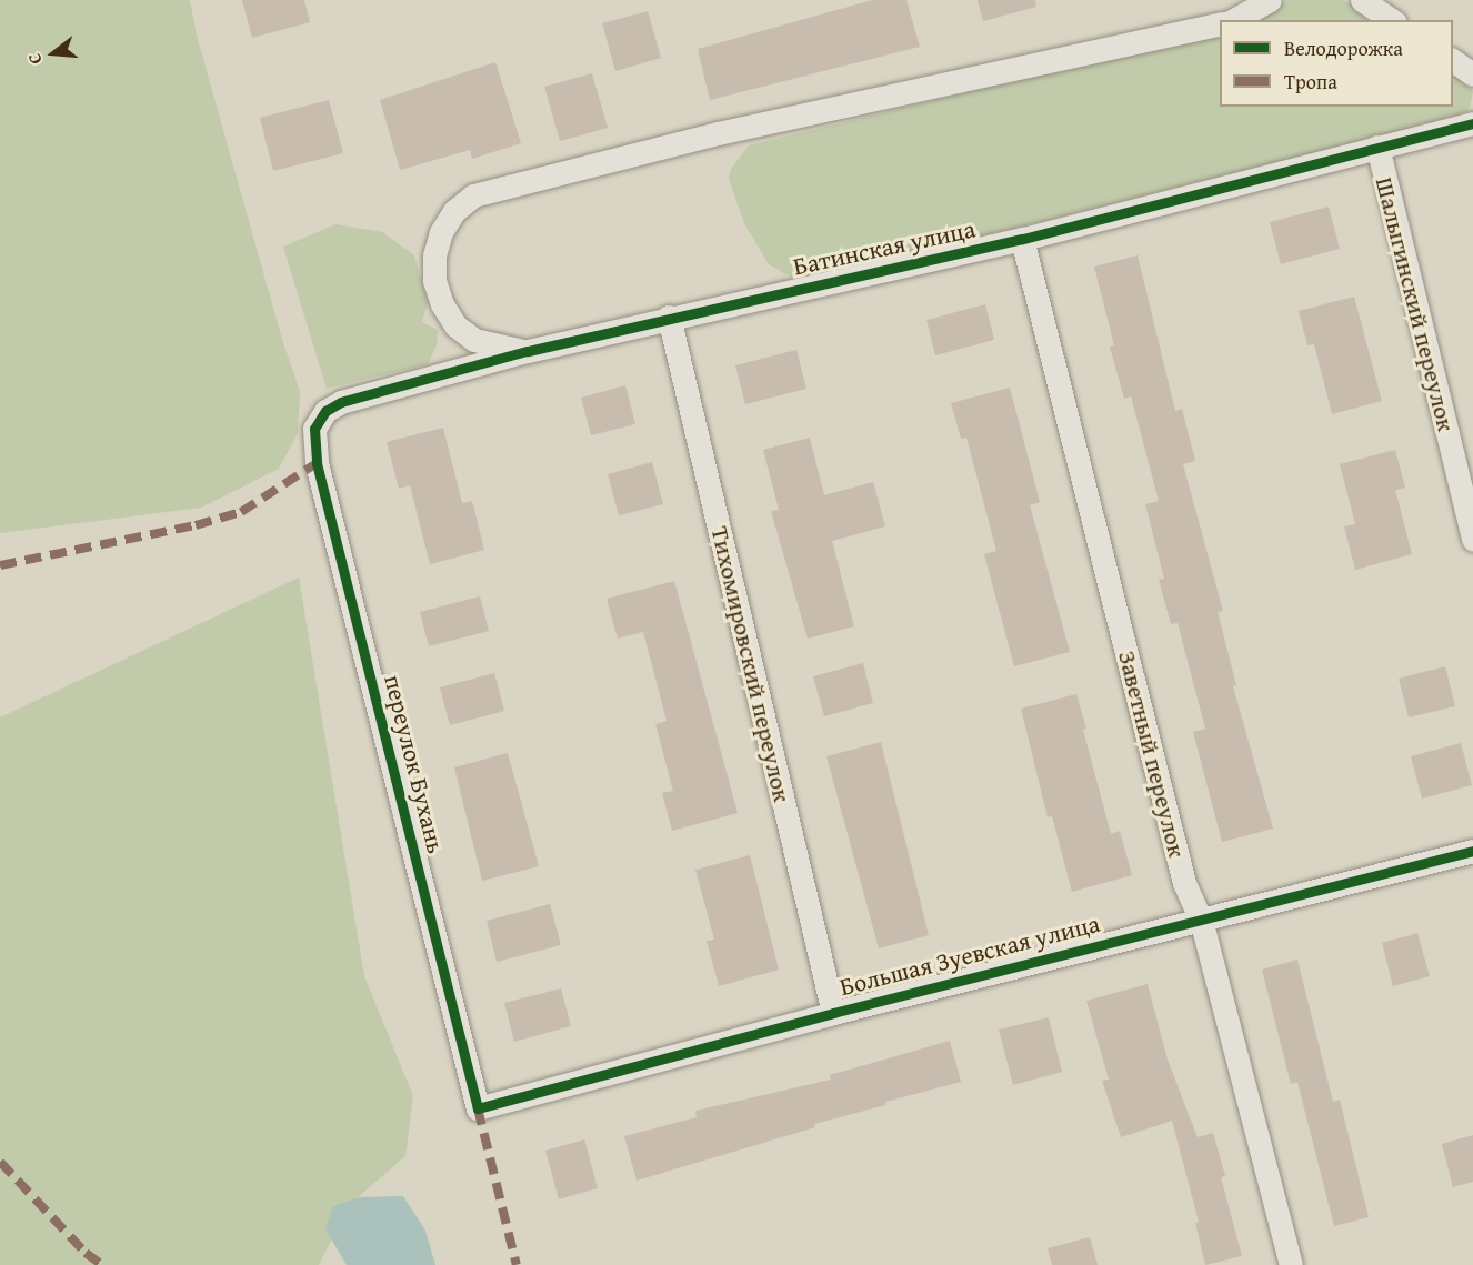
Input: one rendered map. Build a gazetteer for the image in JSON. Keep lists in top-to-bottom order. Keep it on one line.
{"streets":{"street":["Батинская улица","Шалыгинский переулок","Тихомировский переулок","Заветный переулок","переулок Бухань","Большая Зуевская улица"]},"crossings":[["Батинская улица","Шалыгинский переулок"],["Батинская улица","Тихомировский переулок"],["Батинская улица","Заветный переулок"],["Батинская улица","переулок Бухань"],["Тихомировский переулок","Большая Зуевская улица"],["Заветный переулок","Большая Зуевская улица"],["переулок Бухань","Большая Зуевская улица"]],"legend":["Велодорожка","Тропа"],"north":"left"}
